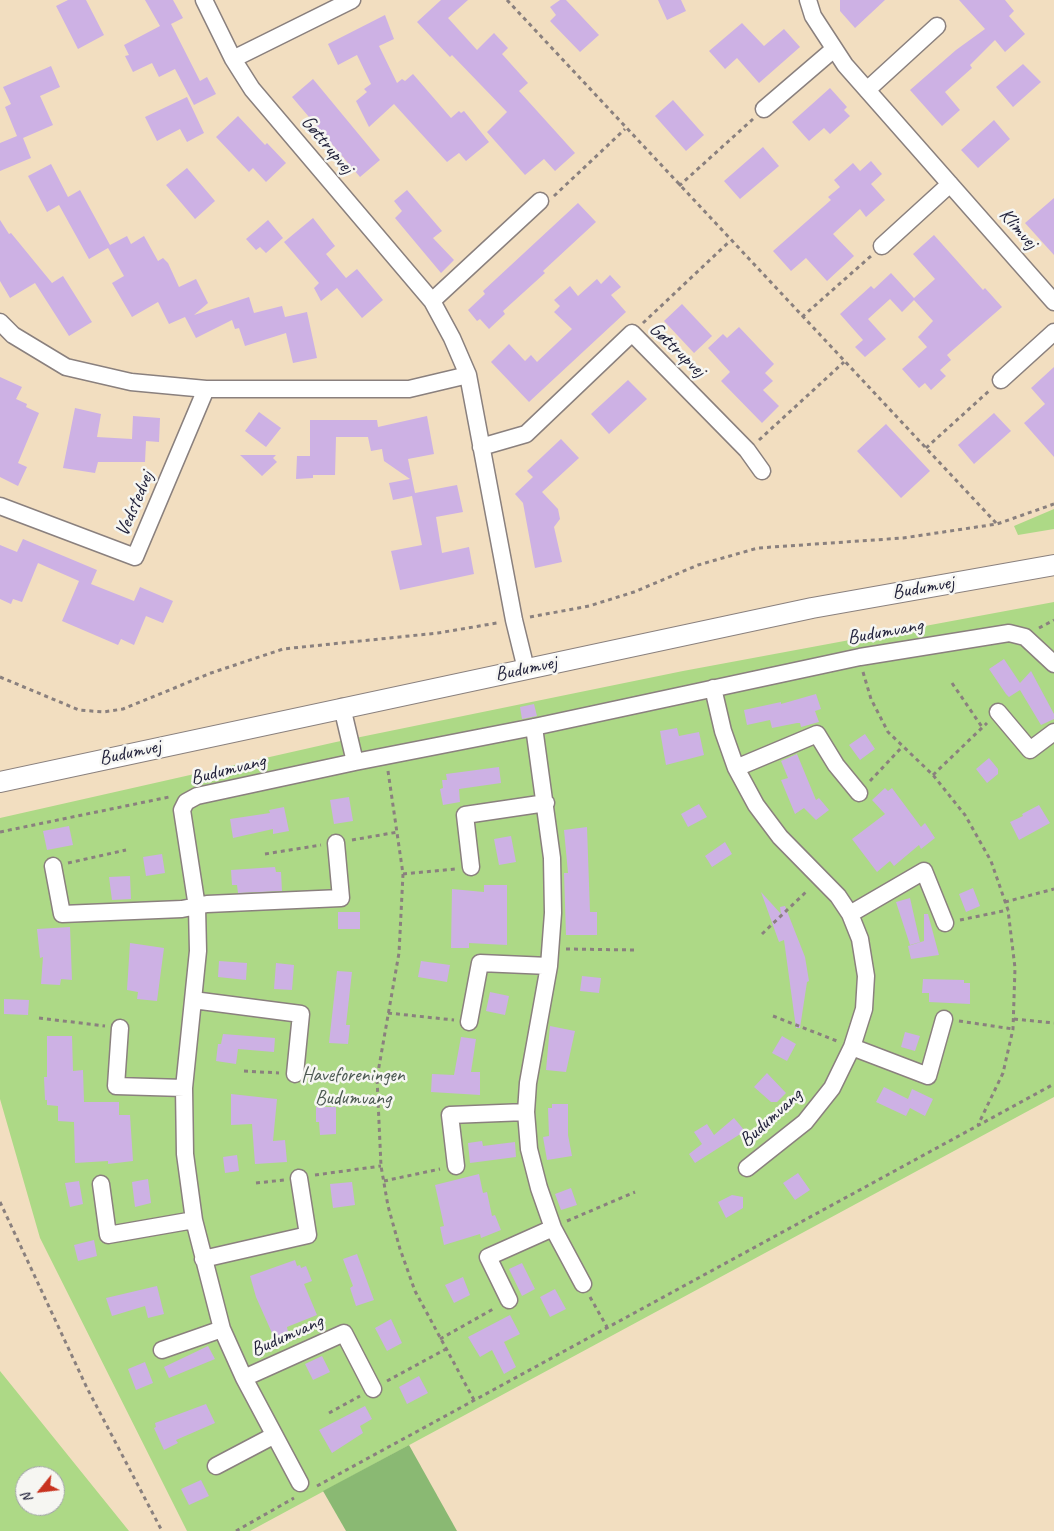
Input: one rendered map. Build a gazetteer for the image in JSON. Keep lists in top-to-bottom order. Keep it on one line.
{"streets":{"street":["Gøttrupvej","Klimvej","Vedstedvej","Budumvej","Budumvang"]},"crossings":[["Gøttrupvej","Budumvej"]],"parks":["Haveforeningen Budumvang"],"north":"bottom left"}
